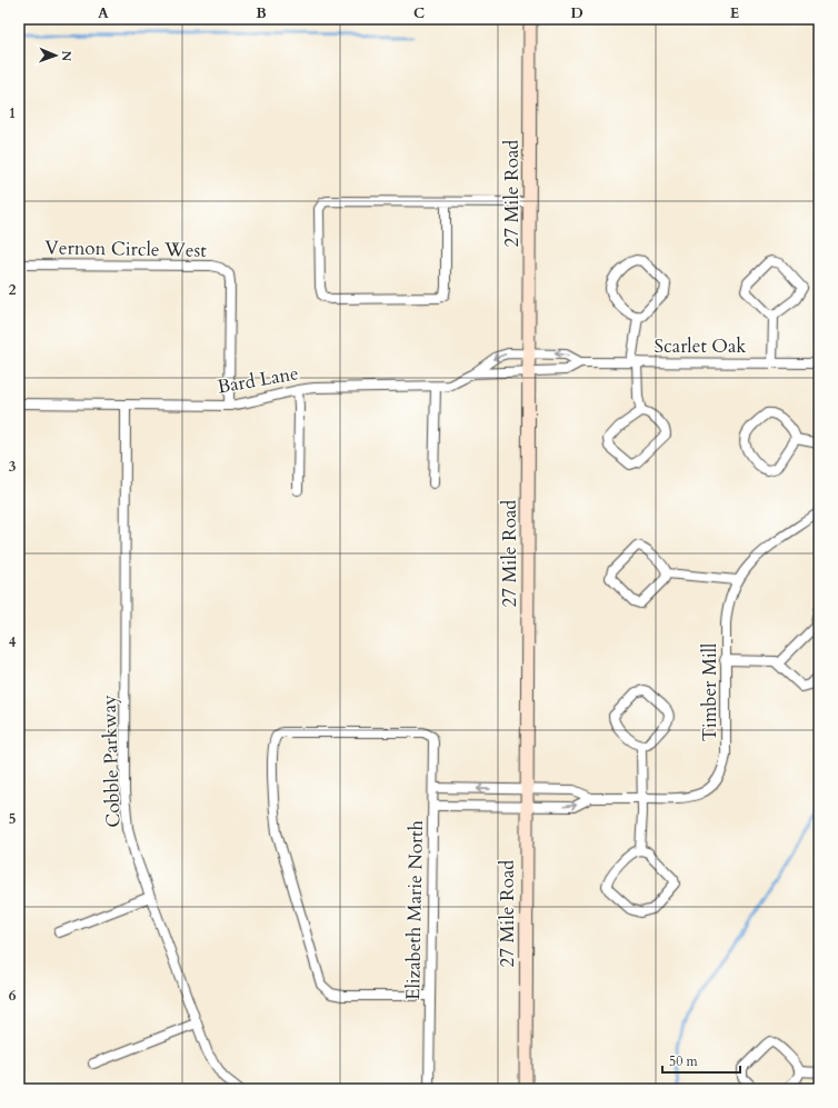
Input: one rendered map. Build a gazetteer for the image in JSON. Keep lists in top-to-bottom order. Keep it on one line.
{"streets":{"street":["27 Mile Road","Vernon Circle West","Scarlet Oak","Bard Lane","Timber Mill","Cobble Parkway","Elizabeth Marie North"]},"crossings":[["27 Mile Road","Scarlet Oak"],["27 Mile Road","Bard Lane"],["27 Mile Road","Timber Mill"],["Vernon Circle West","Bard Lane"],["Scarlet Oak","Bard Lane"],["Bard Lane","Cobble Parkway"],["Timber Mill","Elizabeth Marie North"]],"scale_bar":"50 m","north":"right","grid":{"columns":["A","B","C","D","E"],"rows":["1","2","3","4","5","6"]}}
